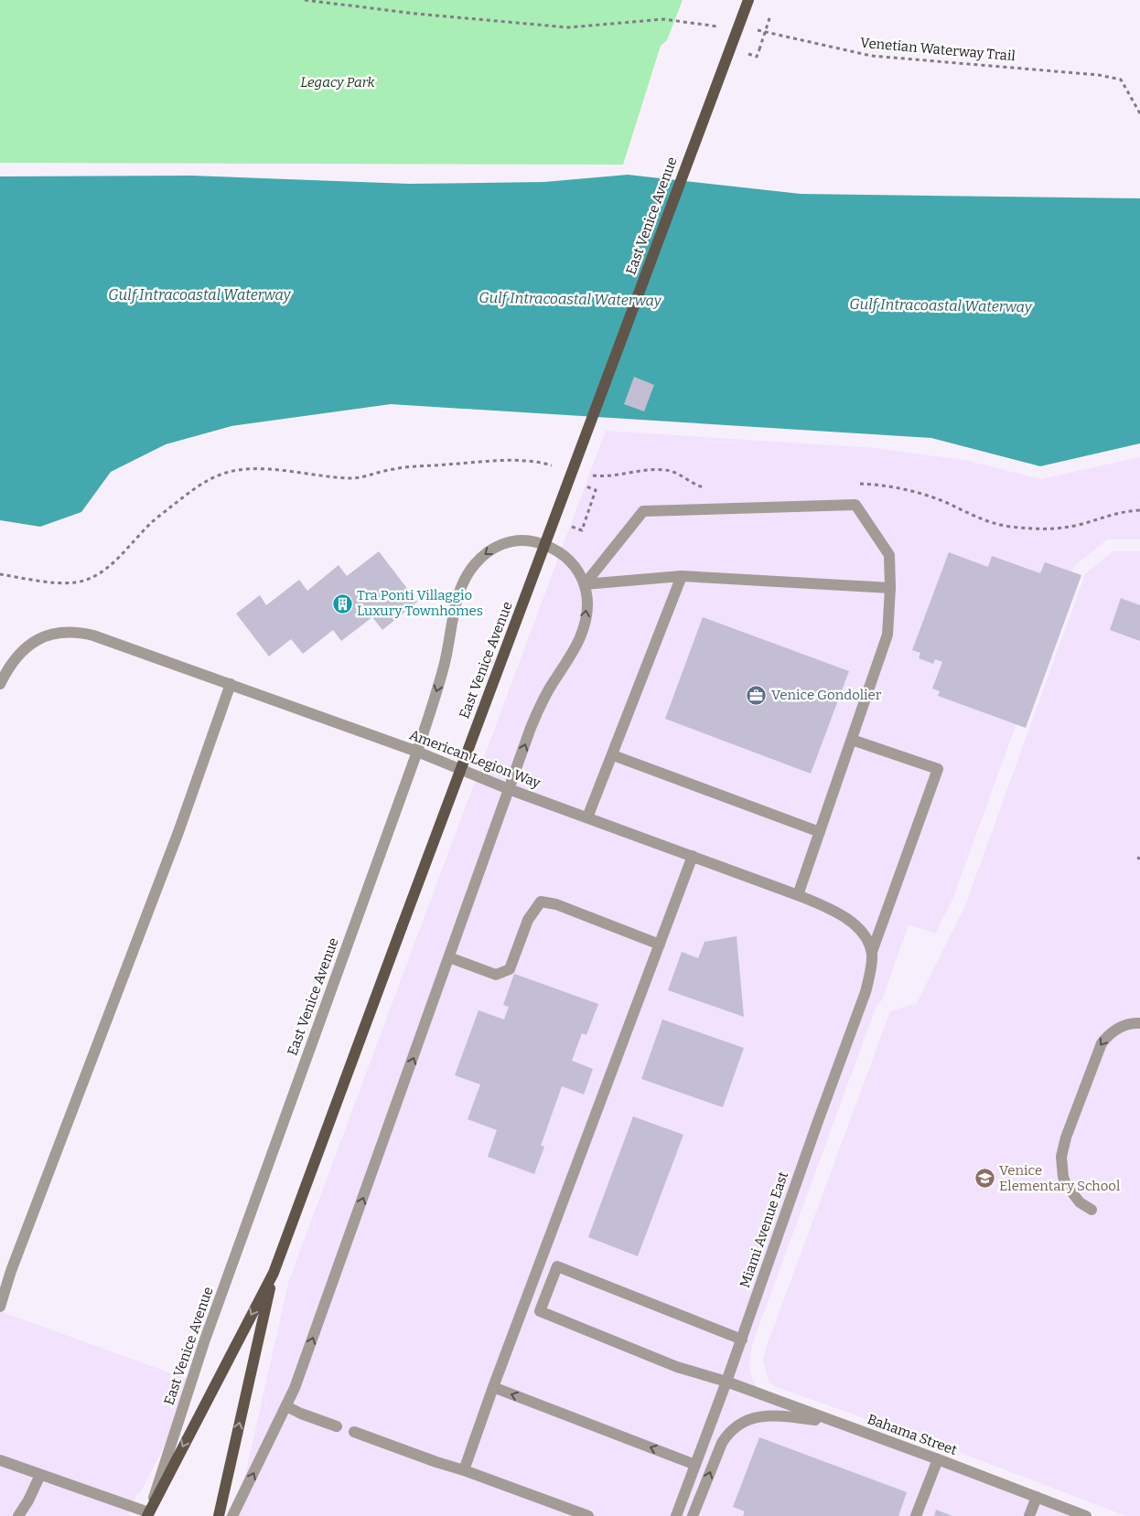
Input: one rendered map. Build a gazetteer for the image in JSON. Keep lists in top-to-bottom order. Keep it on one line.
{"streets":{"main road":["East Venice Avenue"],"street":["American Legion Way","Miami Avenue East","Bahama Street"],"path":["Venetian Waterway Trail"]},"crossings":[["East Venice Avenue","American Legion Way"],["American Legion Way","Miami Avenue East"],["Miami Avenue East","Bahama Street"]],"water":["Gulf Intracoastal Waterway"],"parks":["Legacy Park"],"places":{"building":["Tra Ponti Villaggio Luxury Townhomes"],"office":["Venice Gondolier"],"school or university":["Venice Elementary School"]}}
